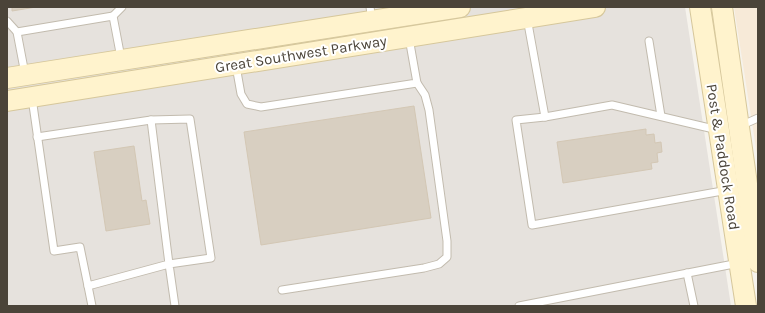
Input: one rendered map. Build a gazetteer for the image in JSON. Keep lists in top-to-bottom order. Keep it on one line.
{"streets":{"street":["Great Southwest Parkway","Post & Paddock Road"]}}
